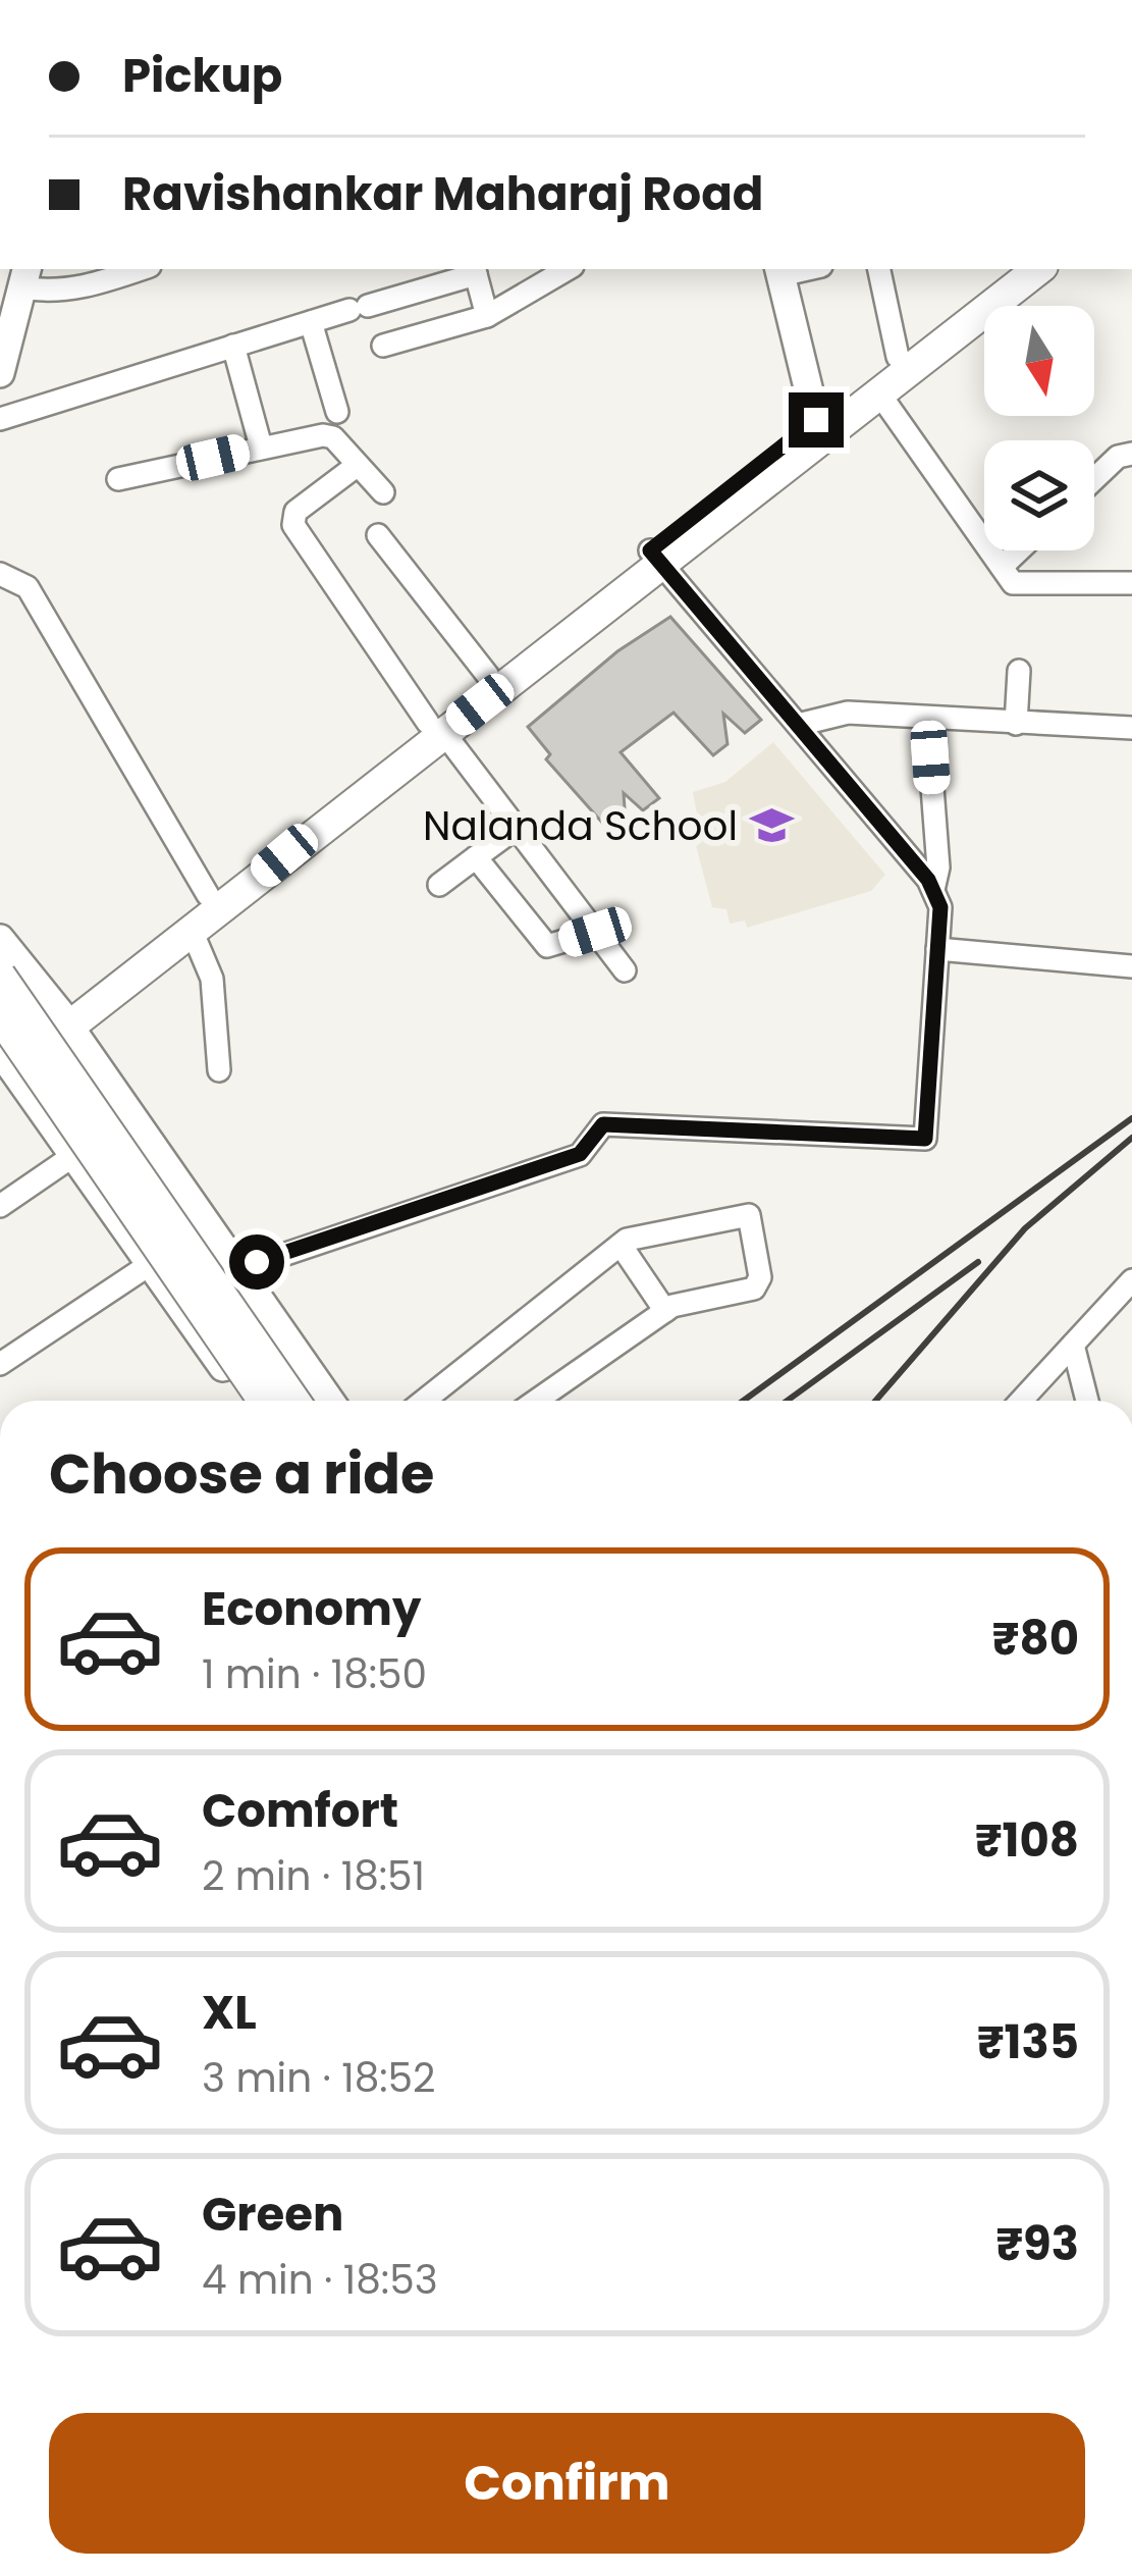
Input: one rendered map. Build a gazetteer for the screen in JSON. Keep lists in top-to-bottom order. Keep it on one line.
{"places":{"school or university":["Nalanda School"]},"north":"bottom","page":{"banner":["Pickup","Ravishankar Maharaj Road"],"heading":"Choose a ride","list":[{"name":"Economy","note":"1 min · 18:50","value":"₹80"},{"name":"Comfort","note":"2 min · 18:51","value":"₹108"},{"name":"XL","note":"3 min · 18:52","value":"₹135"},{"name":"Green","note":"4 min · 18:53","value":"₹93"}],"buttons":"Confirm"}}
